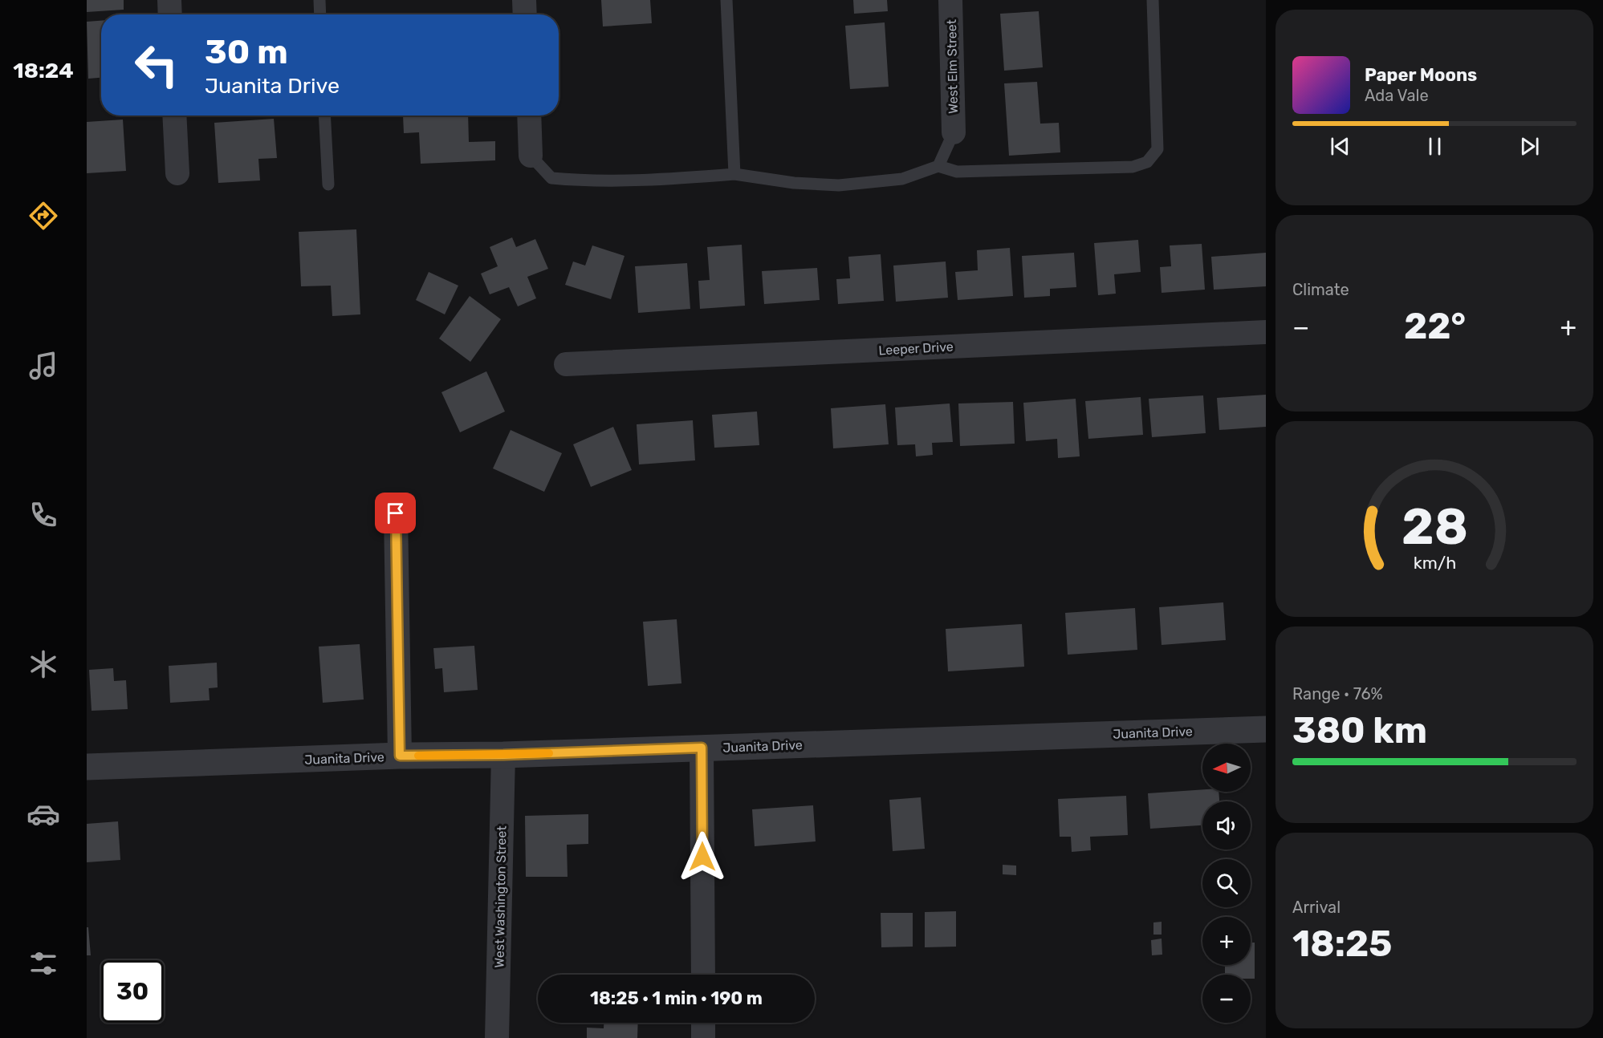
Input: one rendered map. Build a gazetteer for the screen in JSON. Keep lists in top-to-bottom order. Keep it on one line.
{"streets":{"street":["West Elm Street","Leeper Drive","Juanita Drive","West Washington Street"]},"crossings":[["Juanita Drive","West Washington Street"]],"north":"left","page":{"tabs":"18:24","turn":["30 m","Juanita Drive"],"song":["Paper Moons","Ada Vale"],"tile":["Climate",["Range · 76%","380 km"],["Arrival","18:25"]],"heat":["−","22°","+"],"map_buttons":["+","−"],"limit":"30","trip":"18:25 · 1 min · 190 m","gauge":["28","km/h"]}}
